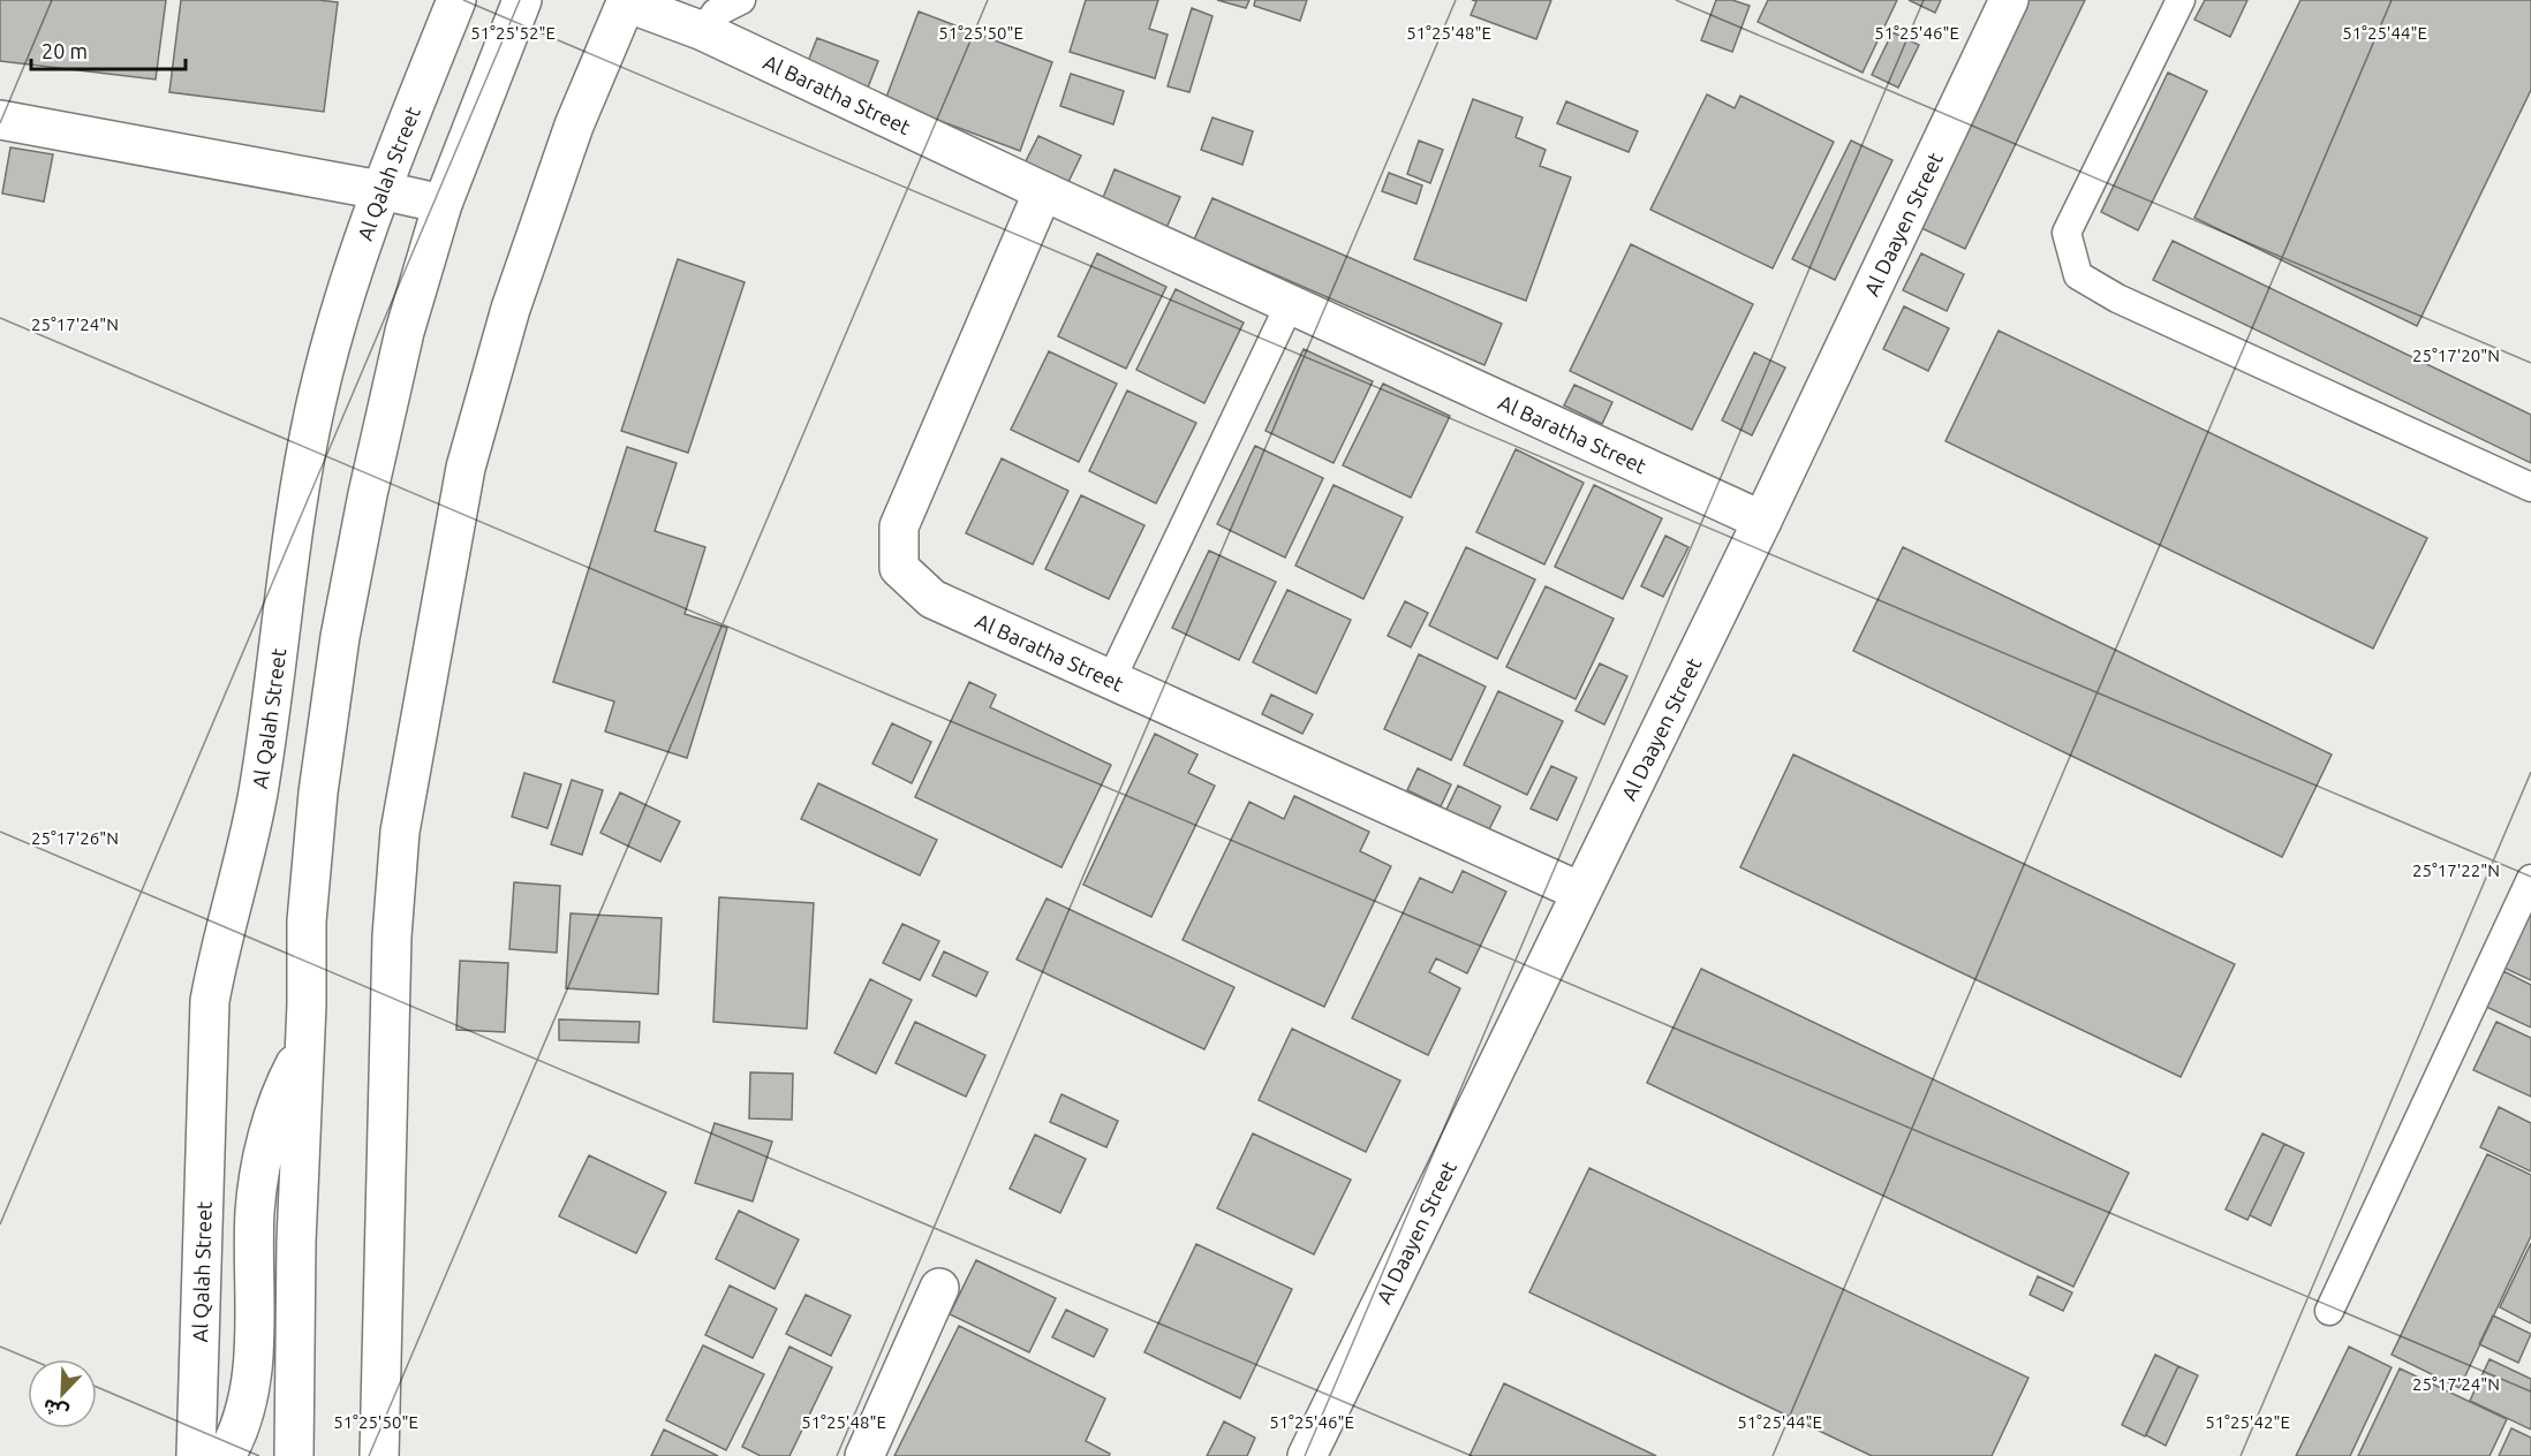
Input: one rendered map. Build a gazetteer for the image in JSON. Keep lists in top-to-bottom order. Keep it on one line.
{"streets":{"street":["Al Baratha Street","Al Qalah Street","Al Daayen Street"]},"crossings":[["Al Baratha Street","Al Daayen Street"]],"scale_bar":"20 m","north":"bottom left","coordinates":["51°25'52\"E","51°25'50\"E","51°25'48\"E","51°25'46\"E","51°25'44\"E","25°17'24\"N","25°17'20\"N","25°17'26\"N","25°17'22\"N","51°25'42\"E"]}
